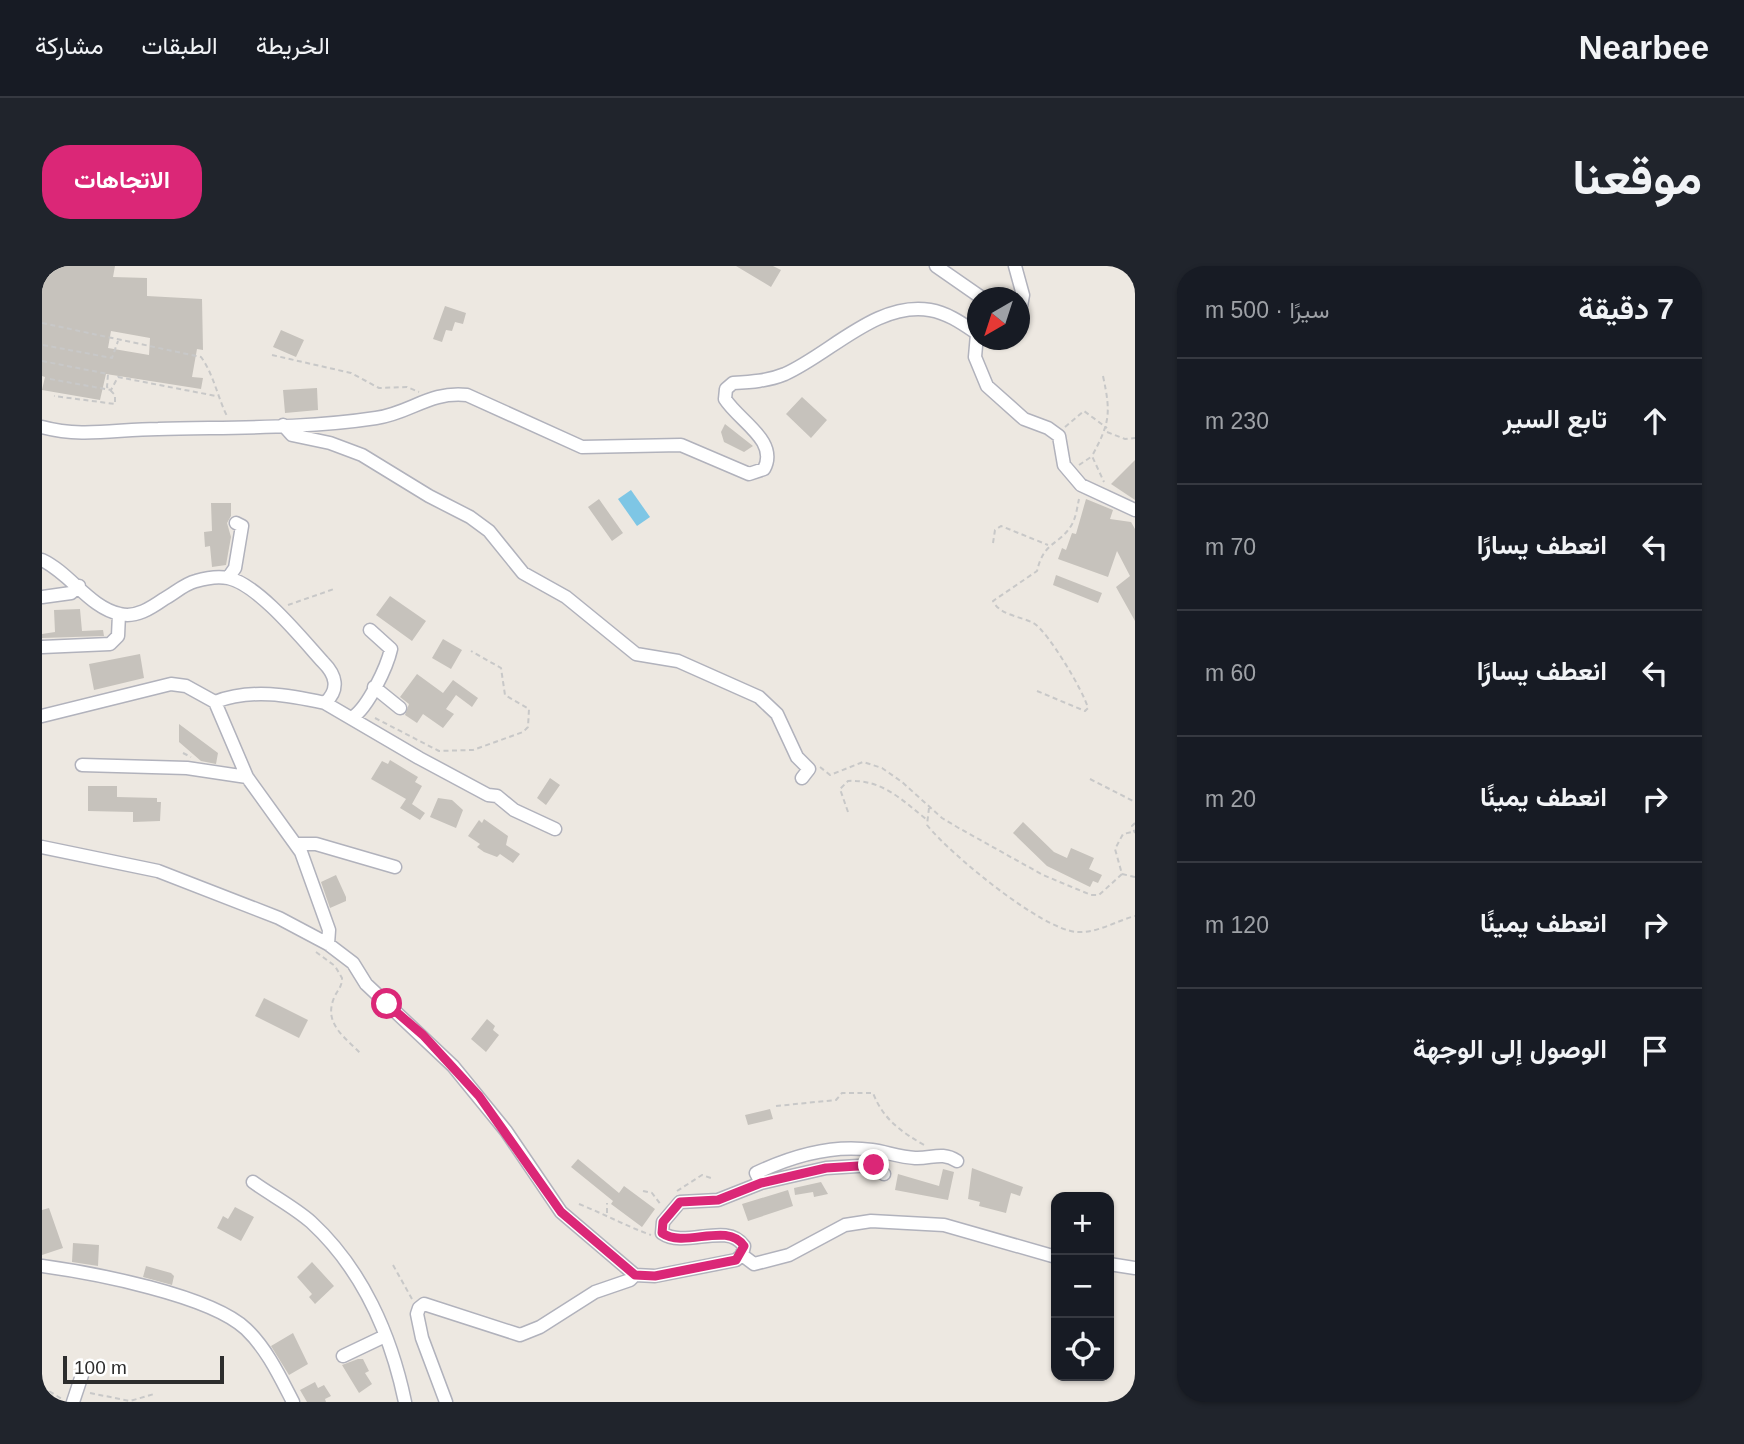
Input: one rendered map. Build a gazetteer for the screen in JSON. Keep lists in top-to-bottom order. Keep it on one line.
{"scale_bar":"100 m","north":"bottom left","page":{"header":"Nearbee","nav":["الخريطة","الطبقات","مشاركة"],"title":"موقعنا","buttons":"الاتجاهات","heading":["7 دقيقة","سيرًا · 500 m"],"list":[["تابع السير","230 m"],["انعطف يسارًا","70 m"],["انعطف يسارًا","60 m"],["انعطف يمينًا","20 m"],["انعطف يمينًا","120 m"],"الوصول إلى الوجهة"],"map_buttons":["+","−"],"scale":"100 m"}}
